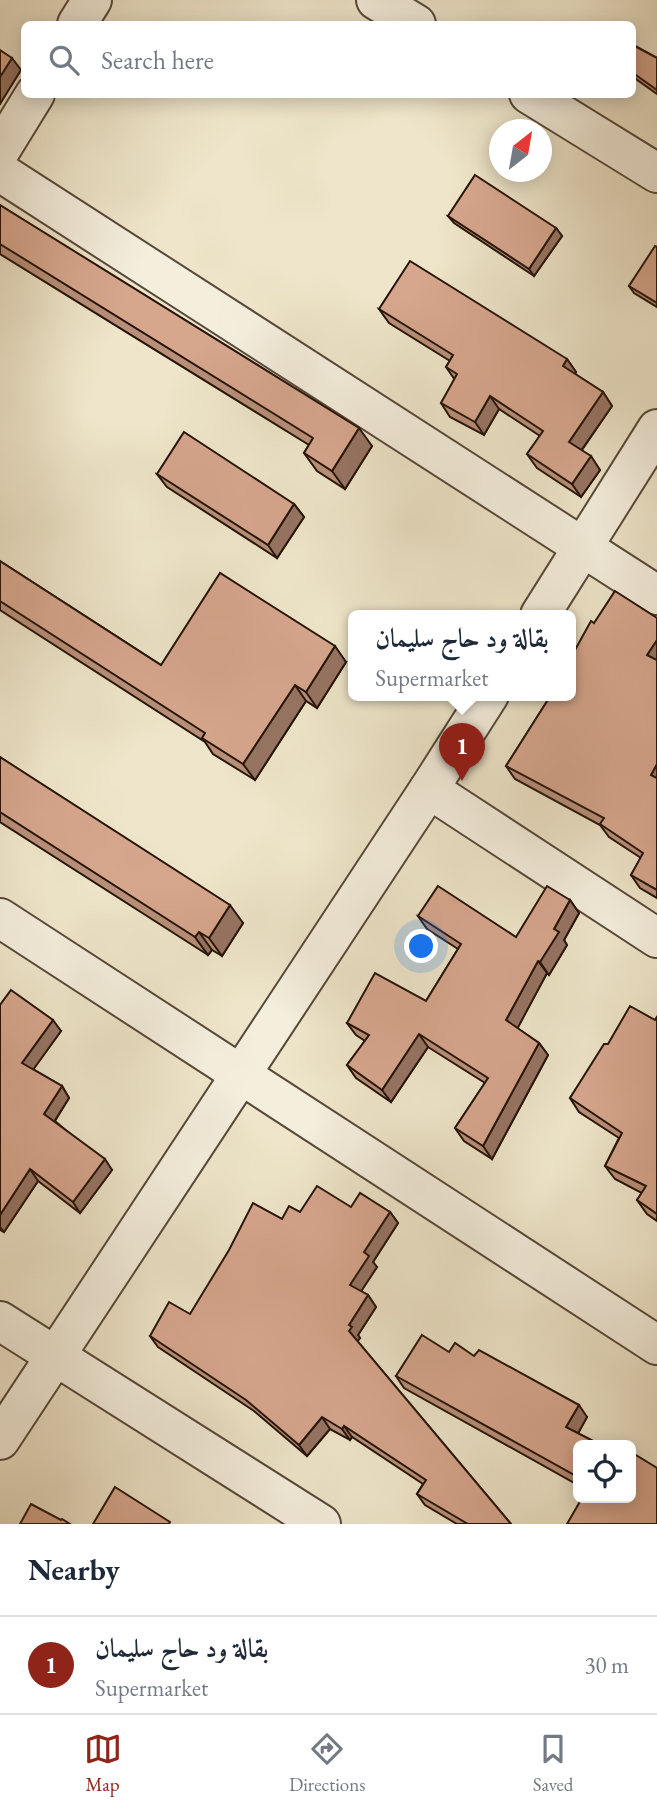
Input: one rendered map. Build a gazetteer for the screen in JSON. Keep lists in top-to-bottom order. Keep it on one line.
{"north":"top right","page":{"search":"Search here","popup":["بقالة ود حاج سليمان","Supermarket"],"pins":"1","heading":"Nearby","list":[{"mark":"1","name":"بقالة ود حاج سليمان","note":"Supermarket","value":"30 m"}],"nav":["Map","Directions","Saved"]}}
